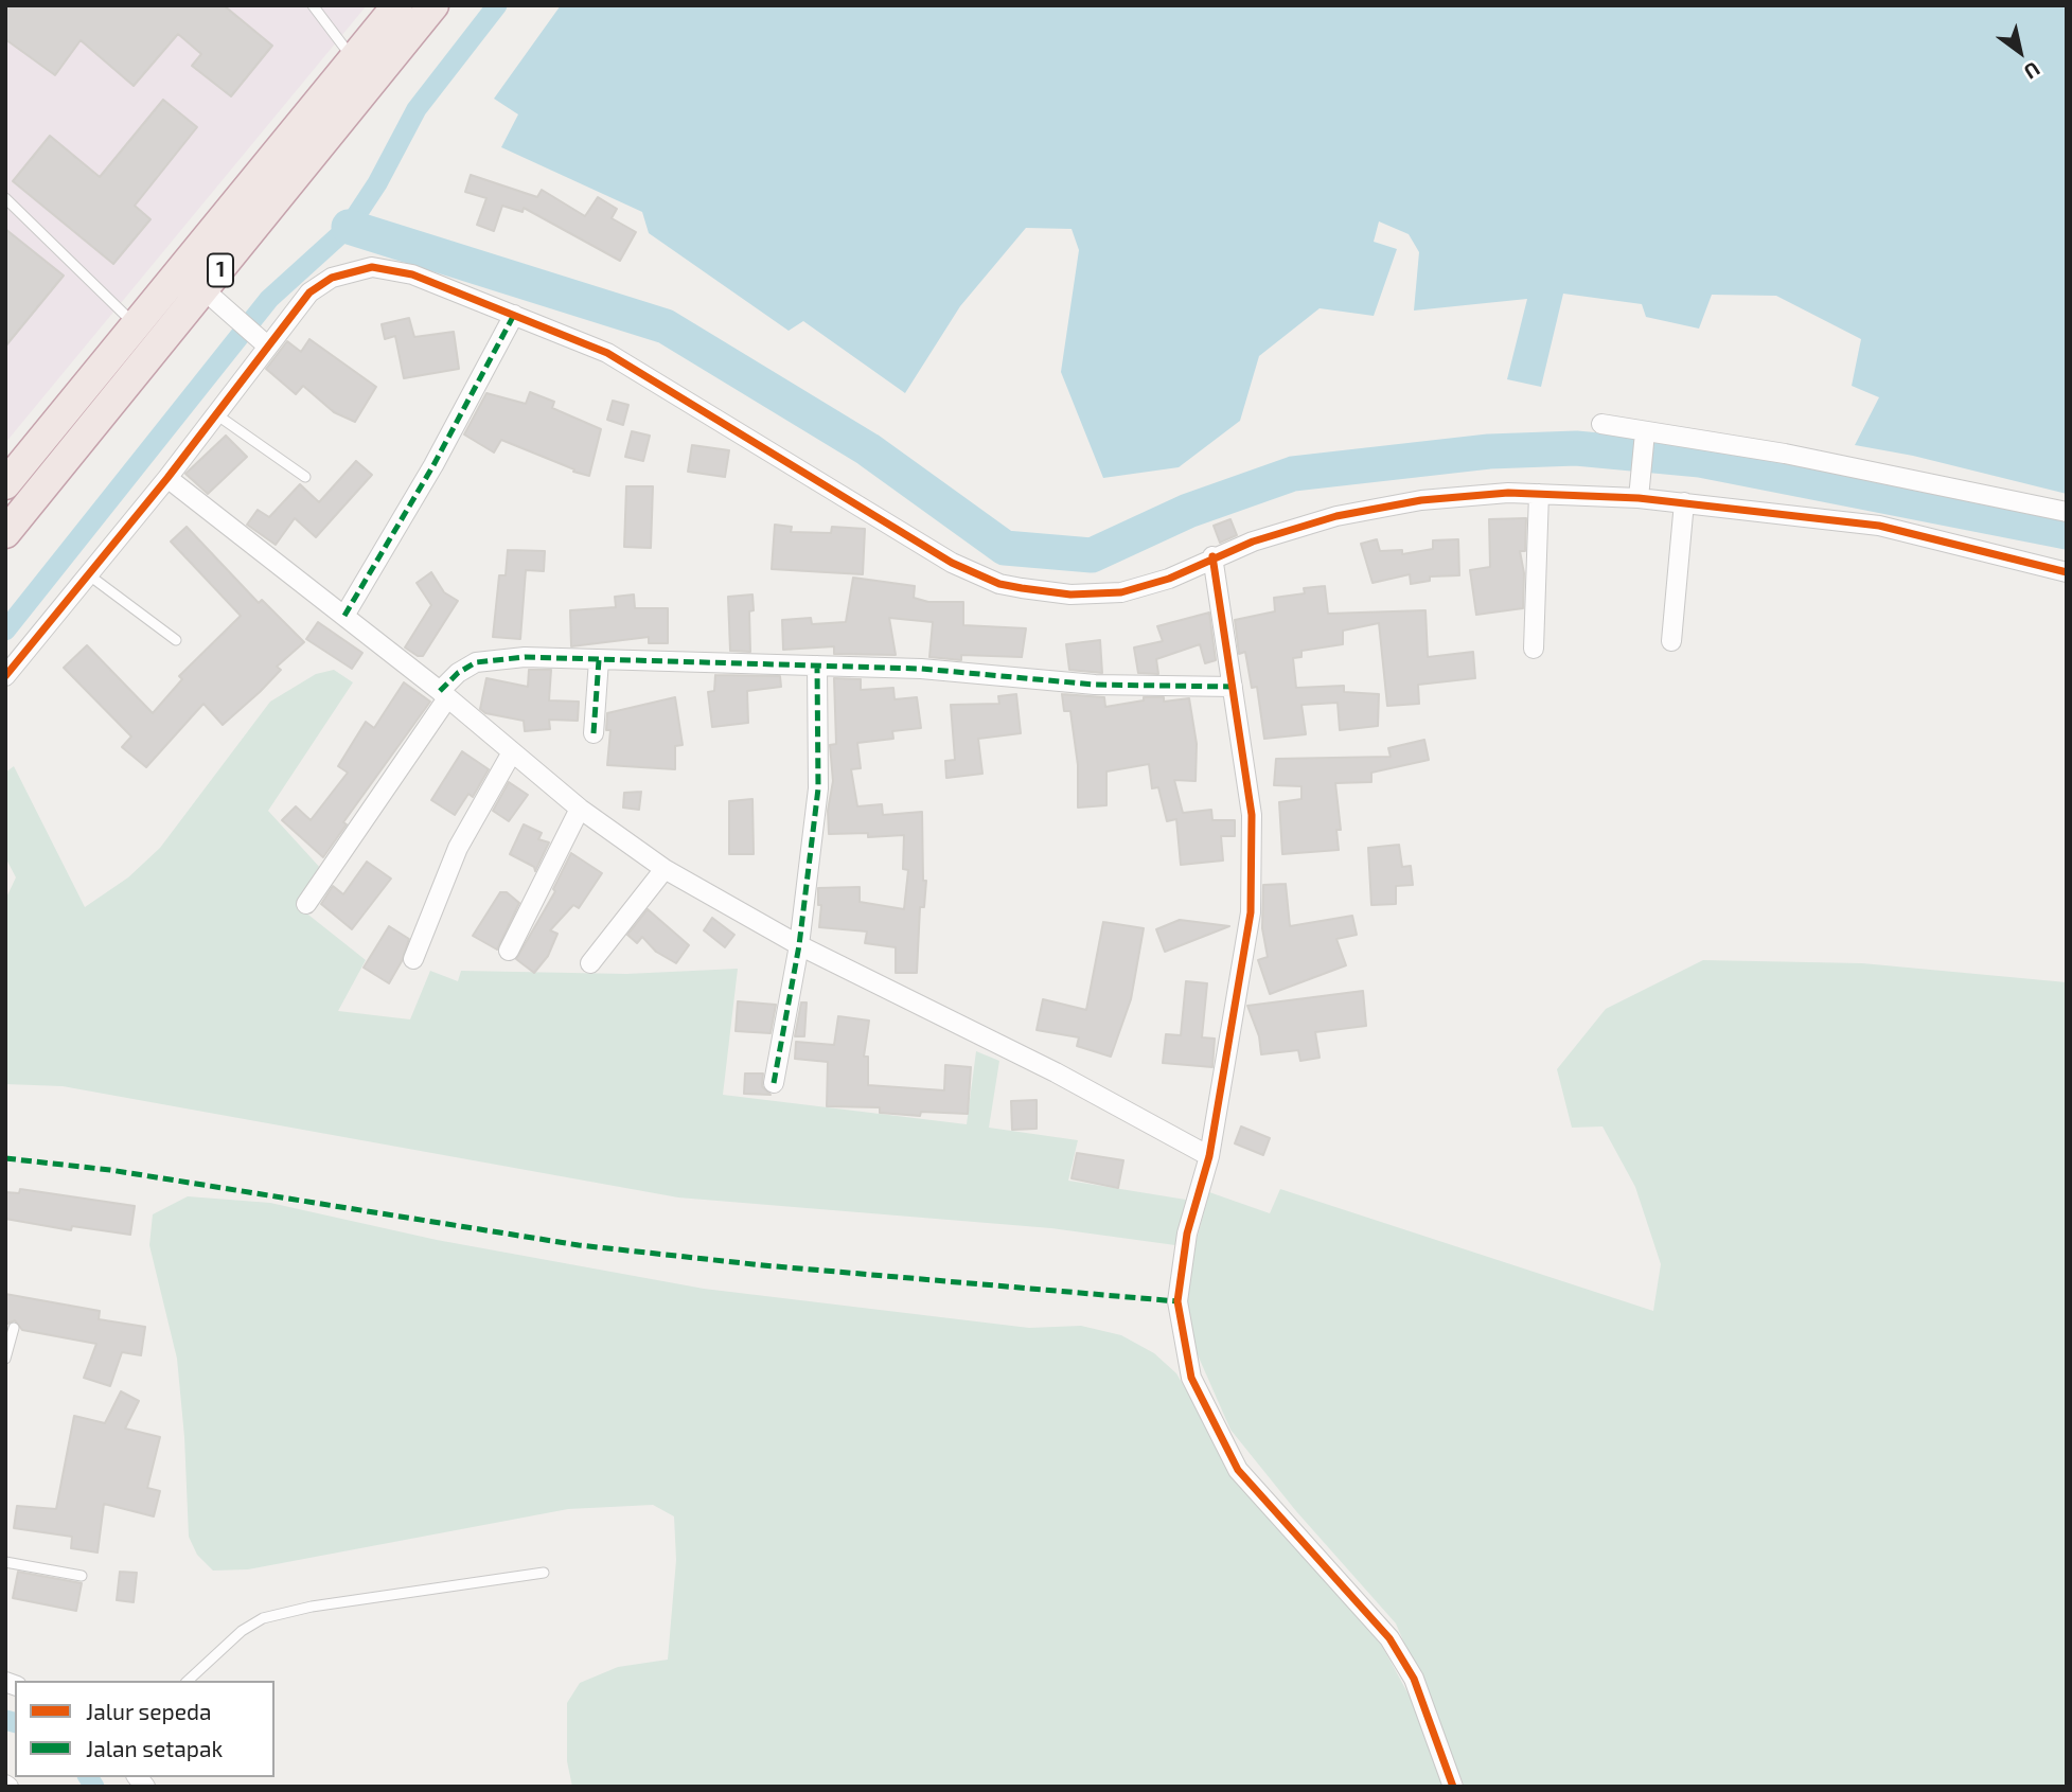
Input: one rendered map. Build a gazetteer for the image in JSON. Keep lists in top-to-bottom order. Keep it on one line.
{"streets":{"highway":["1"]},"legend":["Jalur sepeda","Jalan setapak"],"north":"bottom right"}
